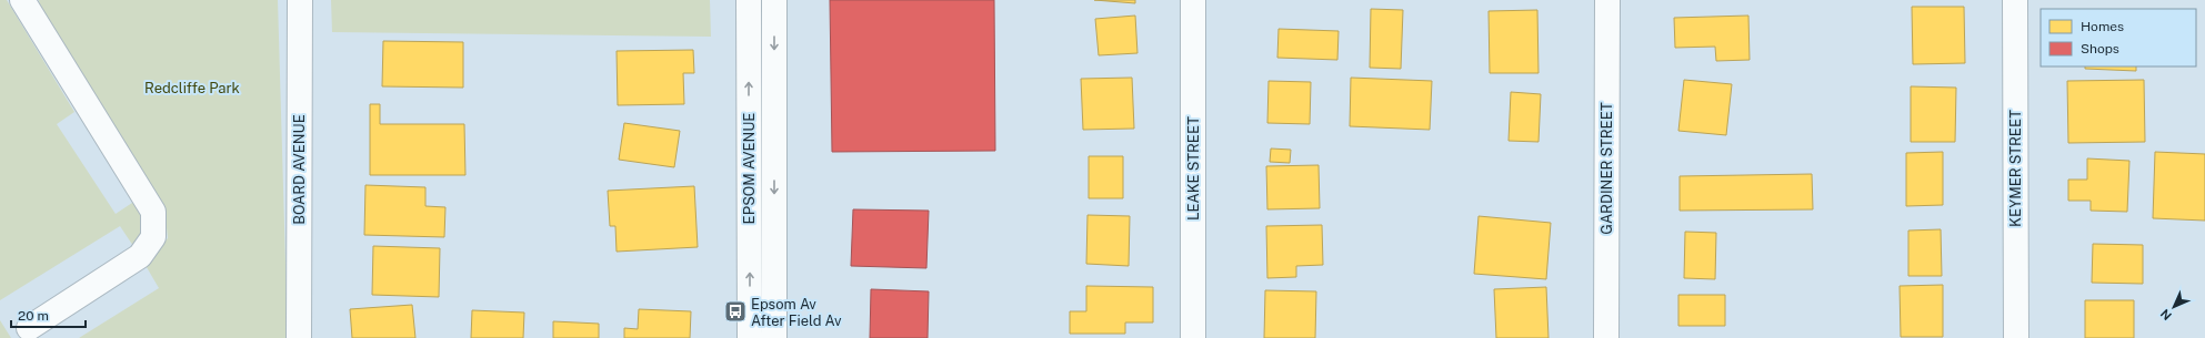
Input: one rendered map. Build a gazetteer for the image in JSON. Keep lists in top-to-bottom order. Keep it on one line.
{"streets":{"street":["EPSOM AVENUE","LEAKE STREET","GARDINER STREET","KEYMER STREET","BOARD AVENUE"]},"parks":["Redcliffe Park"],"places":{"bus stop":["Epsom Av After Field Av"]},"legend":["Homes","Shops"],"scale_bar":"20 m","north":"bottom left"}
